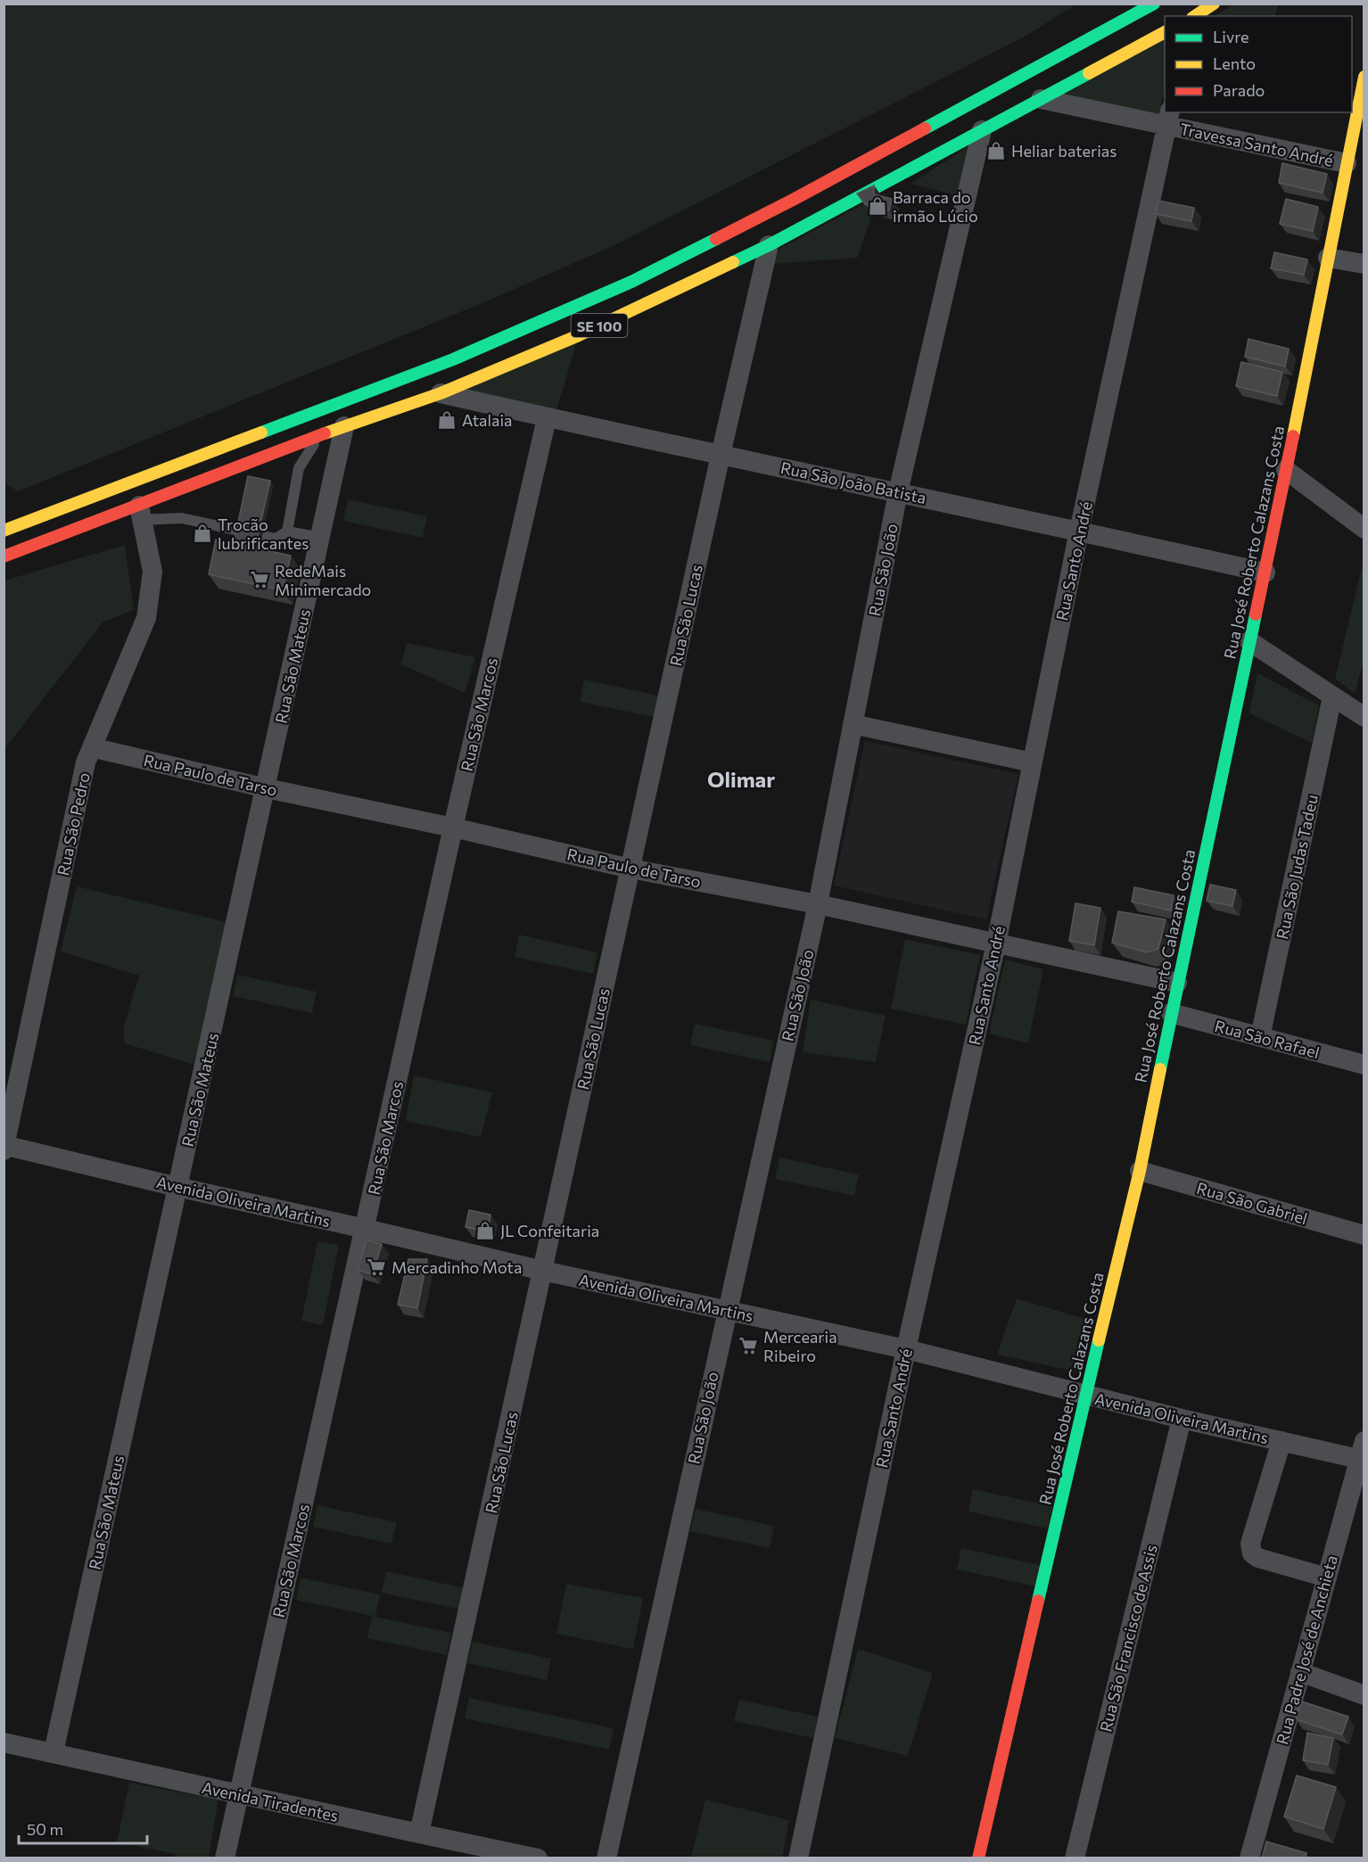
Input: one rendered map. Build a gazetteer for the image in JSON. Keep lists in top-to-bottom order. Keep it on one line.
{"streets":{"main road":["SE 100","Rua José Roberto Calazans Costa"],"street":["Travessa Santo André","Rua São João Batista","Rua Santo André","Rua São João","Rua São Lucas","Rua São Mateus","Rua São Marcos","Rua Paulo de Tarso","Rua São Pedro","Rua São Judas Tadeu","Rua São Rafael","Avenida Oliveira Martins","Rua São Gabriel","Rua São Francisco de Assis","Rua Padre José de Anchieta","Avenida Tiradentes"]},"crossings":[["Travessa Santo André","SE 100"],["Travessa Santo André","Rua José Roberto Calazans Costa"],["Travessa Santo André","Rua Santo André"],["SE 100","Rua São João Batista"],["SE 100","Rua São João"],["SE 100","Rua São Lucas"],["SE 100","Rua São Mateus"],["SE 100","Rua São Pedro"],["Rua São João Batista","Rua José Roberto Calazans Costa"],["Rua São João Batista","Rua Santo André"],["Rua São João Batista","Rua São João"],["Rua São João Batista","Rua São Lucas"],["Rua São João Batista","Rua São Marcos"],["Rua José Roberto Calazans Costa","Rua Paulo de Tarso"],["Rua José Roberto Calazans Costa","Rua São Rafael"],["Rua José Roberto Calazans Costa","Avenida Oliveira Martins"],["Rua José Roberto Calazans Costa","Rua São Gabriel"],["Rua Santo André","Rua Paulo de Tarso"],["Rua Santo André","Avenida Oliveira Martins"],["Rua São João","Rua Paulo de Tarso"],["Rua São João","Avenida Oliveira Martins"],["Rua São Lucas","Rua Paulo de Tarso"],["Rua São Lucas","Avenida Oliveira Martins"],["Rua São Lucas","Avenida Tiradentes"],["Rua São Mateus","Rua Paulo de Tarso"],["Rua São Mateus","Avenida Oliveira Martins"],["Rua São Mateus","Avenida Tiradentes"],["Rua São Marcos","Rua Paulo de Tarso"],["Rua São Marcos","Avenida Oliveira Martins"],["Rua São Marcos","Avenida Tiradentes"],["Rua Paulo de Tarso","Rua São Pedro"],["Rua São Pedro","Avenida Oliveira Martins"],["Rua São Judas Tadeu","Rua São Rafael"],["Avenida Oliveira Martins","Rua São Francisco de Assis"],["Avenida Oliveira Martins","Rua Padre José de Anchieta"]],"districts":["Olimar"],"places":{"shop":["Heliar baterias","Barraca do irmão Lúcio","Atalaia","Trocão lubrificantes","JL Confeitaria"],"supermarket":["RedeMais Minimercado","Mercadinho Mota","Mercearia Ribeiro"]},"legend":["Livre","Lento","Parado"],"scale_bar":"50 m"}
